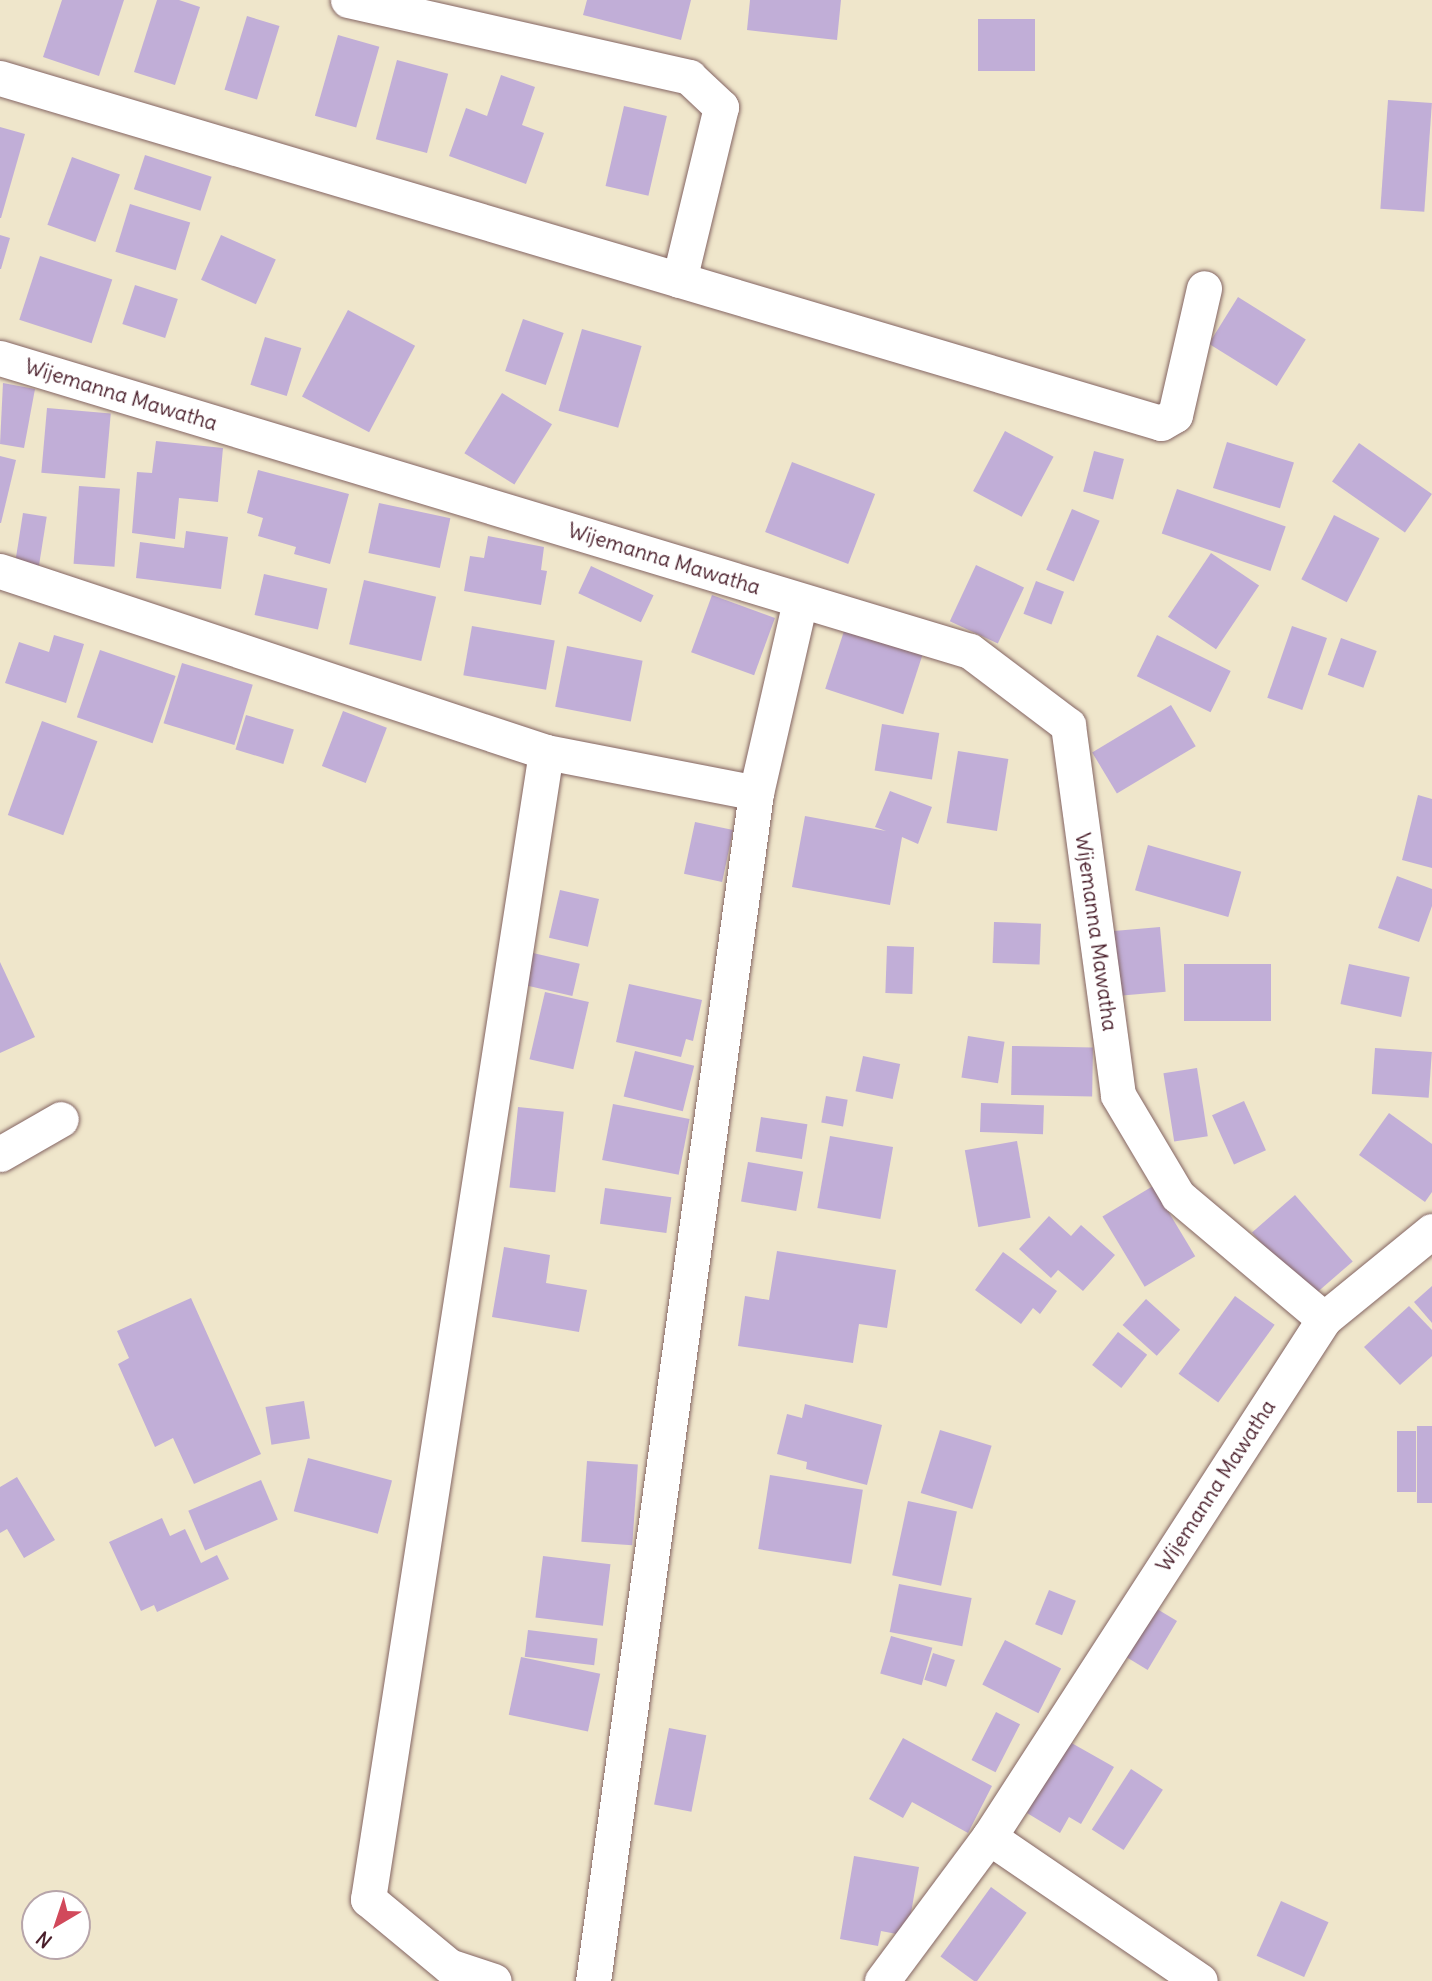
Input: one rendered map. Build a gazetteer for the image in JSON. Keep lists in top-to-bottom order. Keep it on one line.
{"streets":{"street":["Wijemanna Mawatha"]},"north":"bottom left"}
